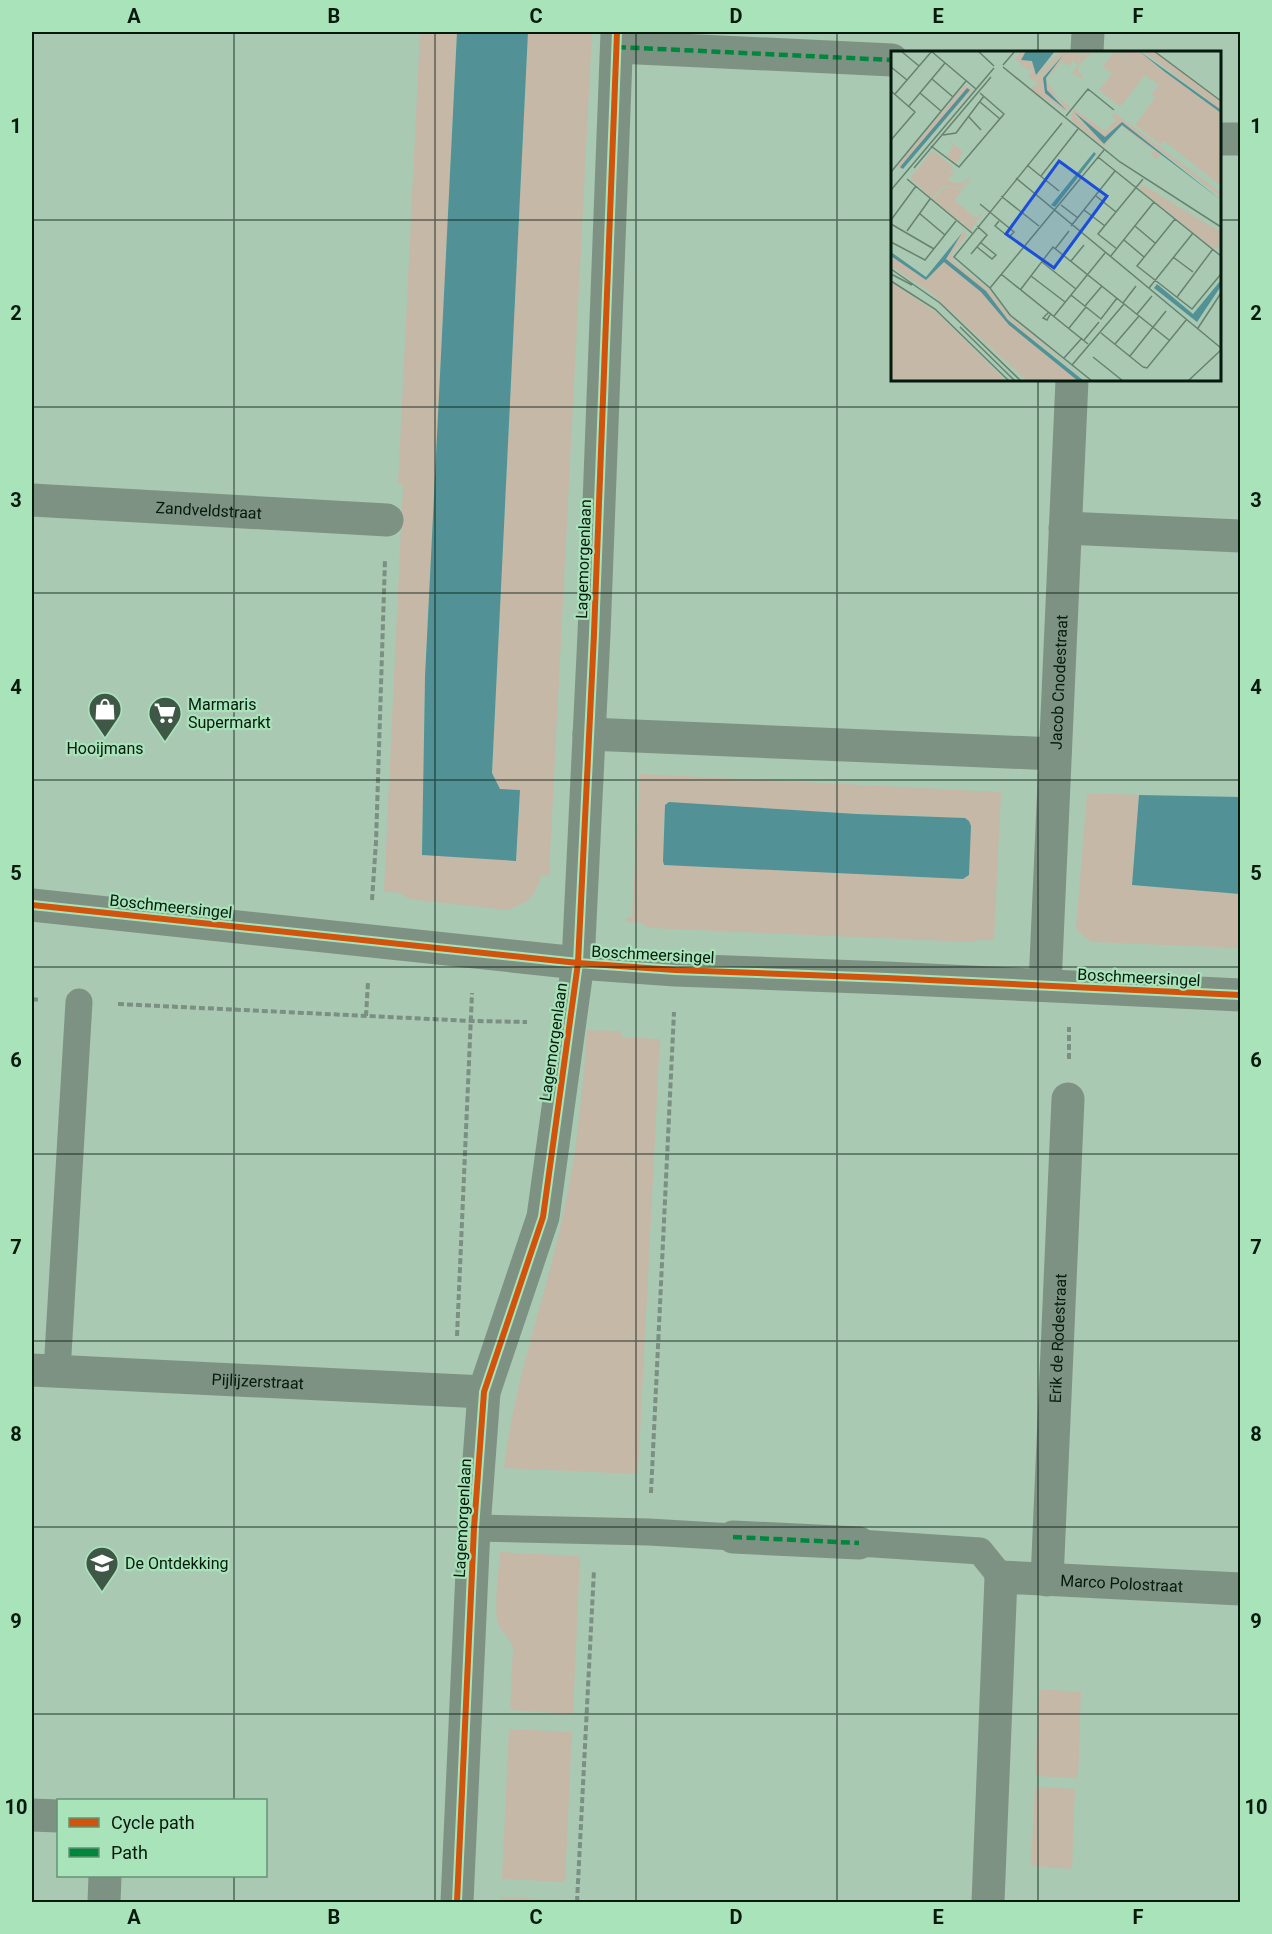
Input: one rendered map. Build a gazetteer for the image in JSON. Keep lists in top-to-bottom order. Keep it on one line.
{"streets":{"street":["Zandveldstraat","Lagemorgenlaan","Jacob Cnodestraat","Boschmeersingel","Erik de Rodestraat","Pijlijzerstraat","Marco Polostraat"]},"crossings":[["Lagemorgenlaan","Boschmeersingel"],["Lagemorgenlaan","Pijlijzerstraat"],["Jacob Cnodestraat","Boschmeersingel"],["Erik de Rodestraat","Marco Polostraat"]],"places":{"shop":["Hooijmans"],"supermarket":["Marmaris Supermarkt"],"school or university":["De Ontdekking"]},"legend":["Cycle path","Path"],"grid":{"columns":["A","B","C","D","E","F"],"rows":["1","2","3","4","5","6","7","8","9","10"]}}
